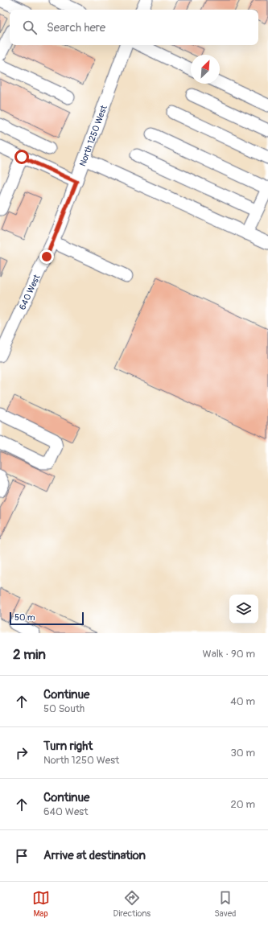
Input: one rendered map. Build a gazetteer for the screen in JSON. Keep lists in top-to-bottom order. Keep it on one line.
{"streets":{"street":["North 1250 West","640 West"]},"crossings":[["North 1250 West","640 West"]],"scale_bar":"50 m","north":"top right","page":{"search":"Search here","scale":"50 m","heading":["2 min","Walk · 90 m"],"list":[["Continue","50 South","40 m"],["Turn right","North 1250 West","30 m"],["Continue","640 West","20 m"],"Arrive at destination"],"nav":["Map","Directions","Saved"]}}
